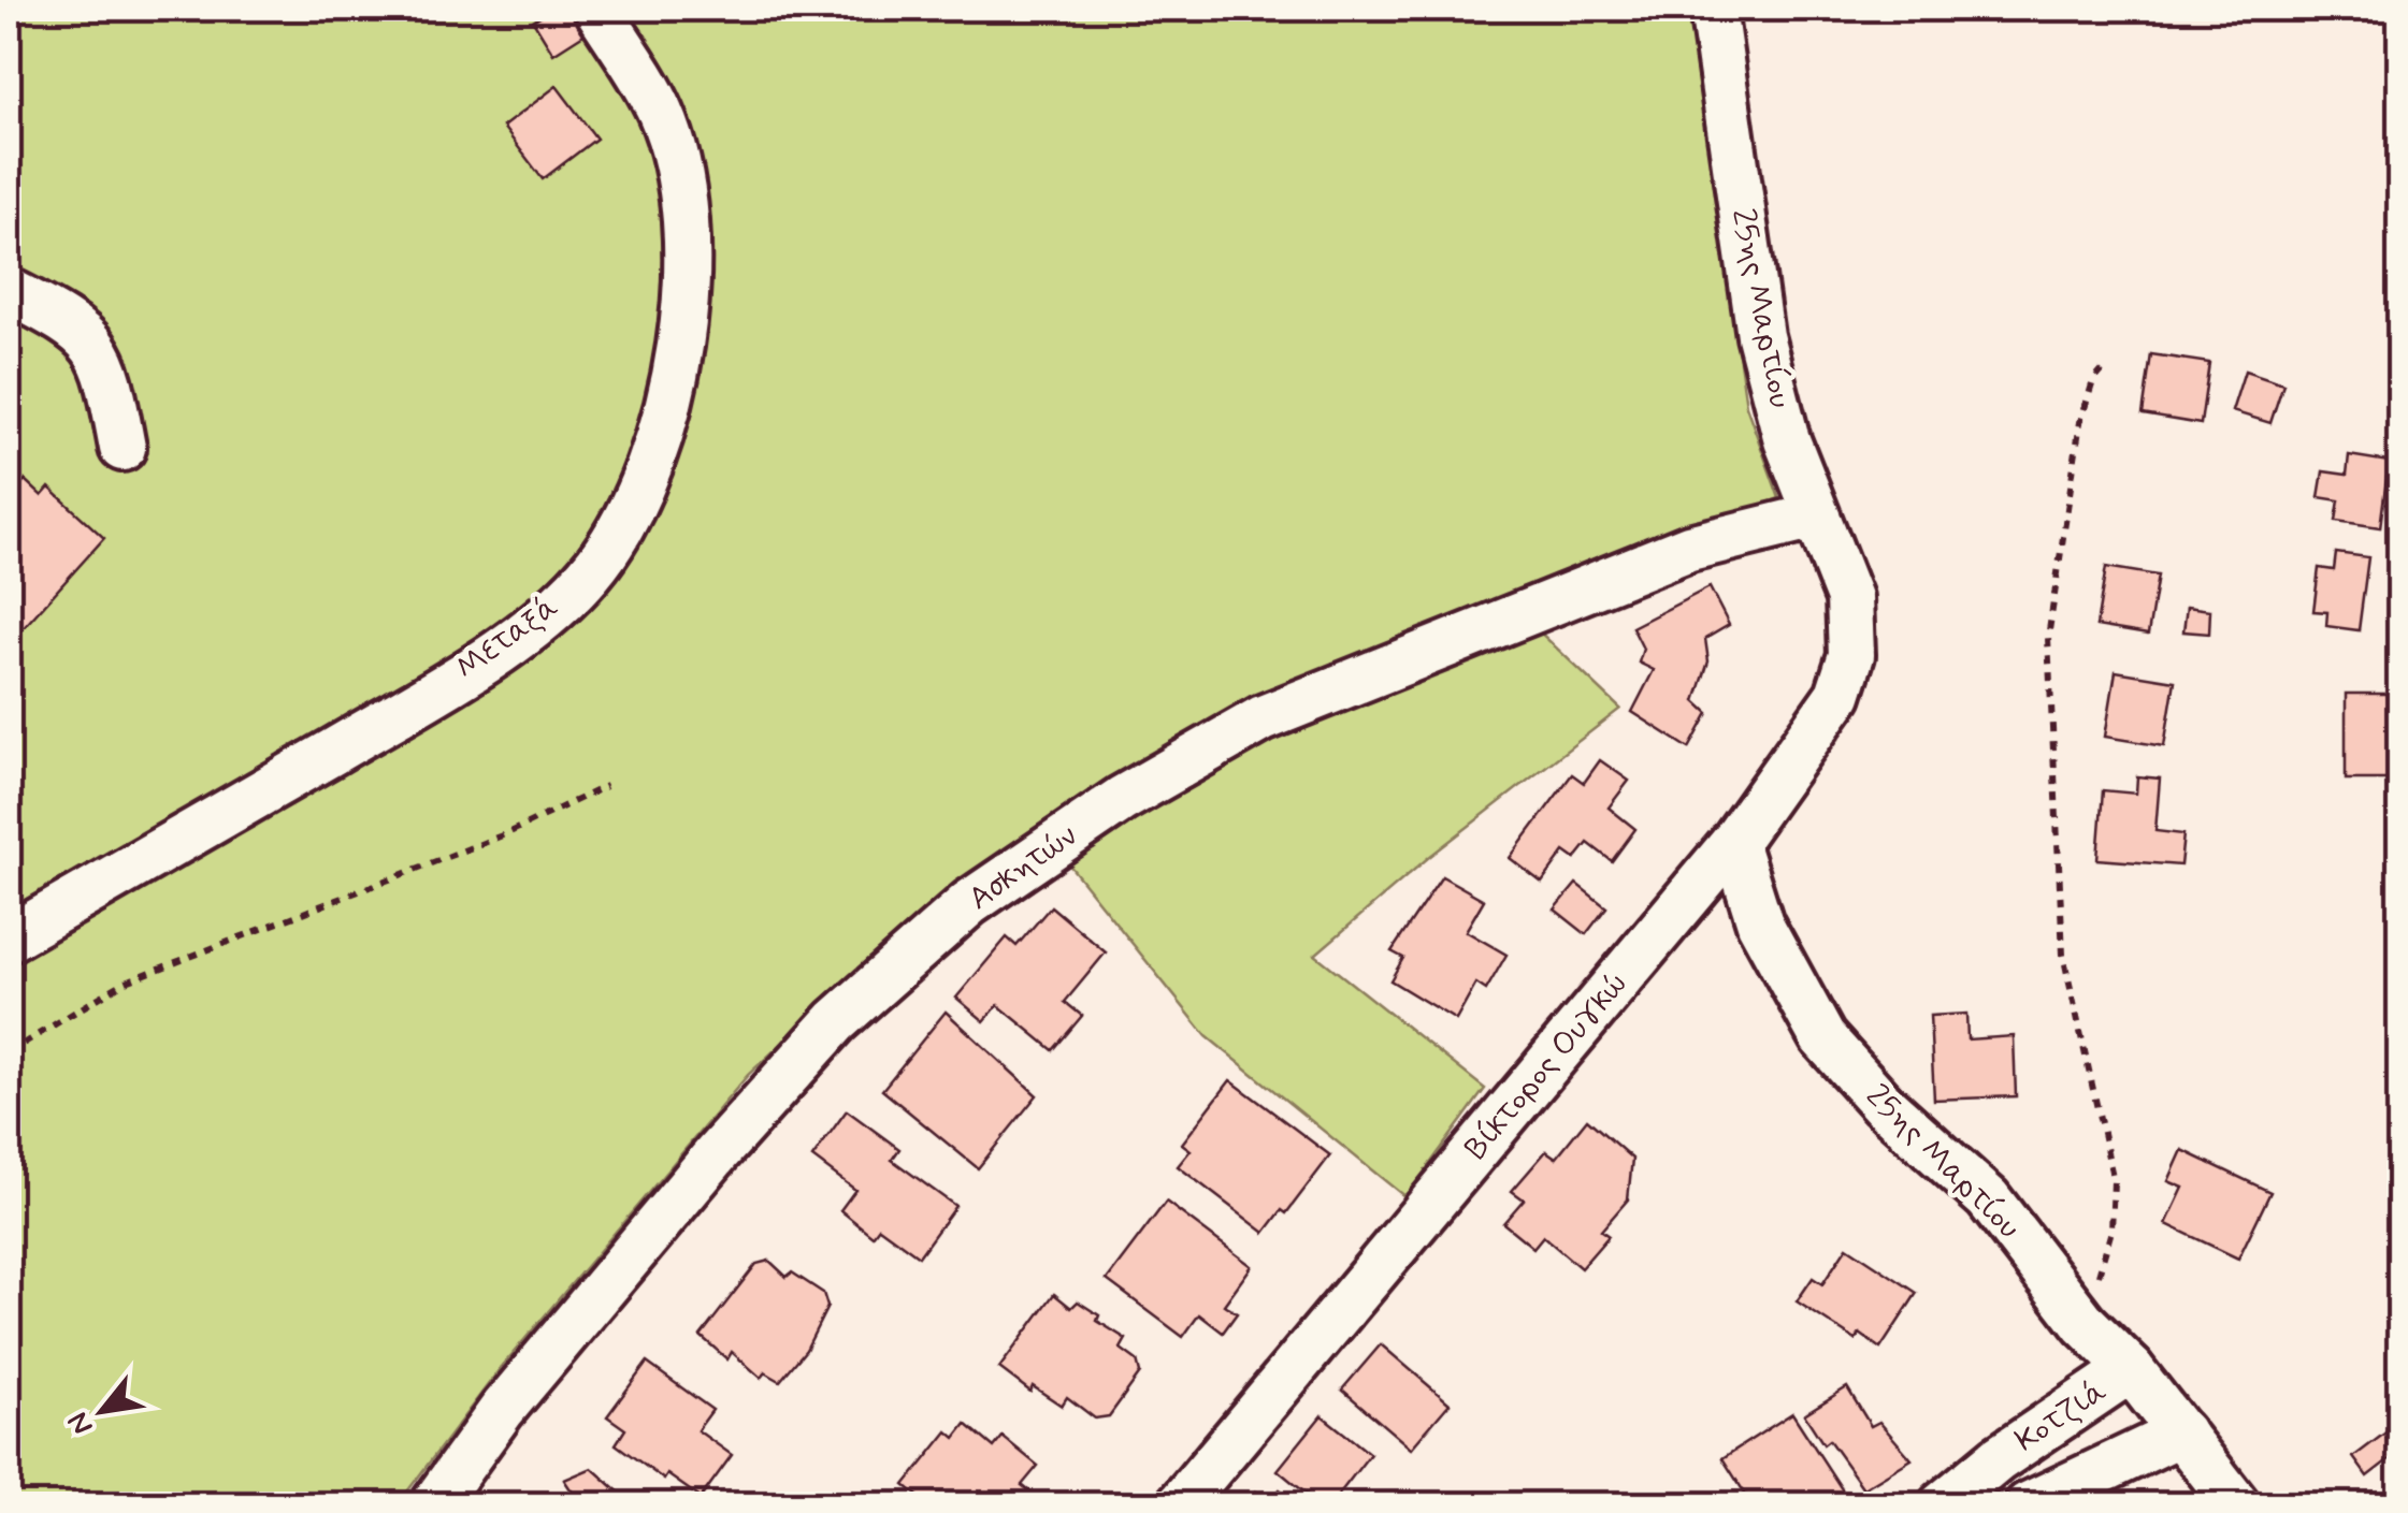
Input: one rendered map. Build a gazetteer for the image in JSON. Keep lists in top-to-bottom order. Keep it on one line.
{"streets":{"street":["25ης Μαρτίου","Μεταξά","Ασκητών","Βίκτορος Ουγκώ","Κοτζιά"]},"crossings":[["25ης Μαρτίου","Ασκητών"],["25ης Μαρτίου","Βίκτορος Ουγκώ"],["25ης Μαρτίου","Κοτζιά"]],"north":"bottom left"}
